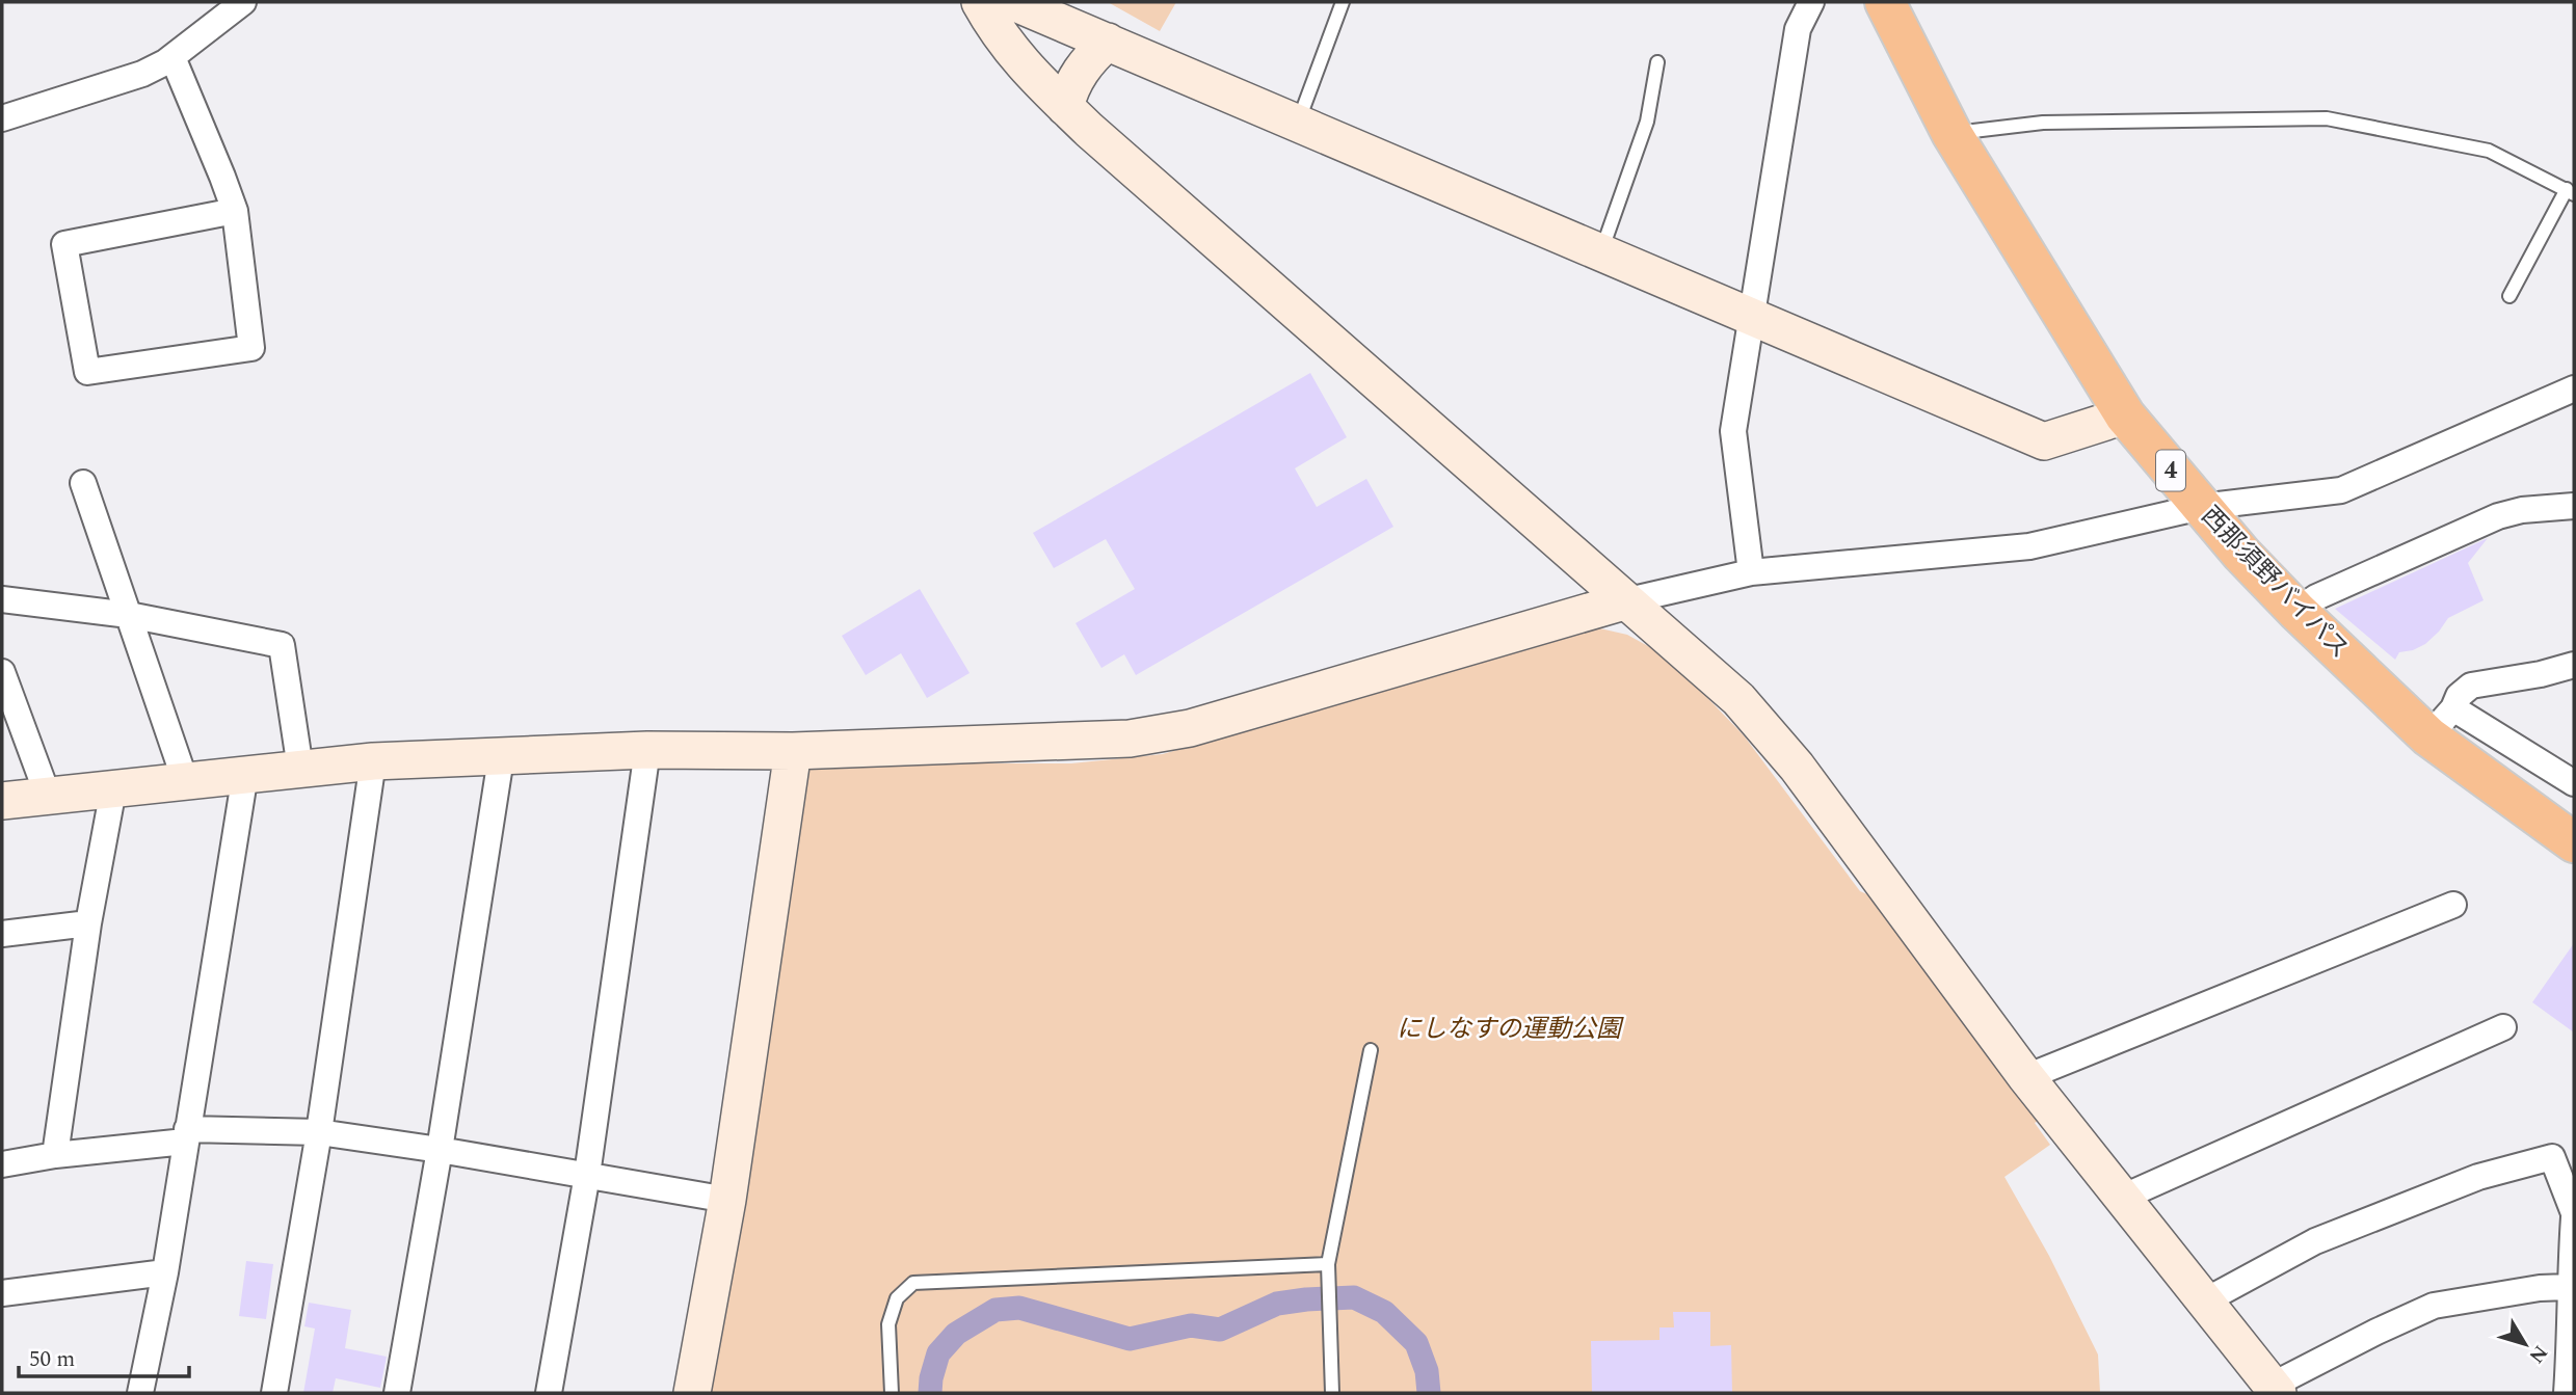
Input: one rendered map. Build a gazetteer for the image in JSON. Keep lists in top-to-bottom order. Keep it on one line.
{"streets":{"highway":["4","西那須野バイパス"]},"parks":["にしなすの運動公園"],"scale_bar":"50 m","north":"bottom right"}
